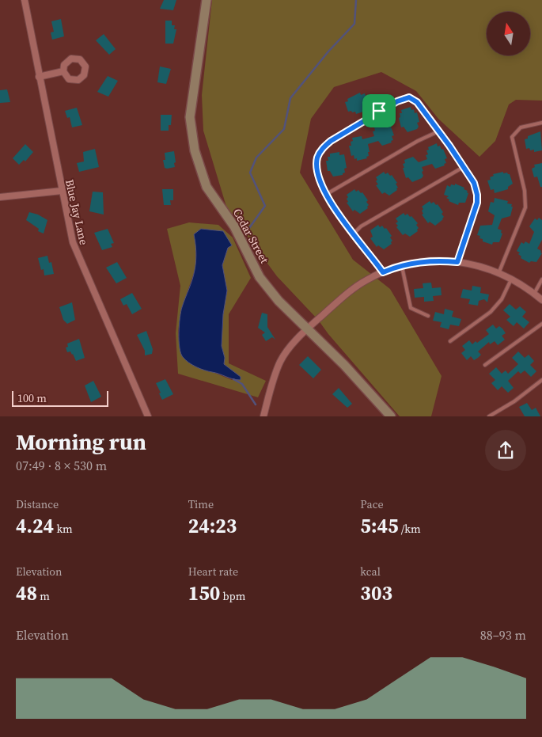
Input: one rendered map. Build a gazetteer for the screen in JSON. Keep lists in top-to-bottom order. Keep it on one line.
{"streets":{"street":["Blue Jay Lane","Cedar Street"]},"scale_bar":"100 m","north":"top","page":{"scale":"100 m","heading":["Morning run","07:49 · 8 × 530 m"],"stats":[["Distance","4.24 km"],["Time","24:23"],["Pace","5:45 /km"],["Elevation","48 m"],["Heart rate","150 bpm"],["kcal","303"]],"chart":["Elevation","88–93 m"]}}
